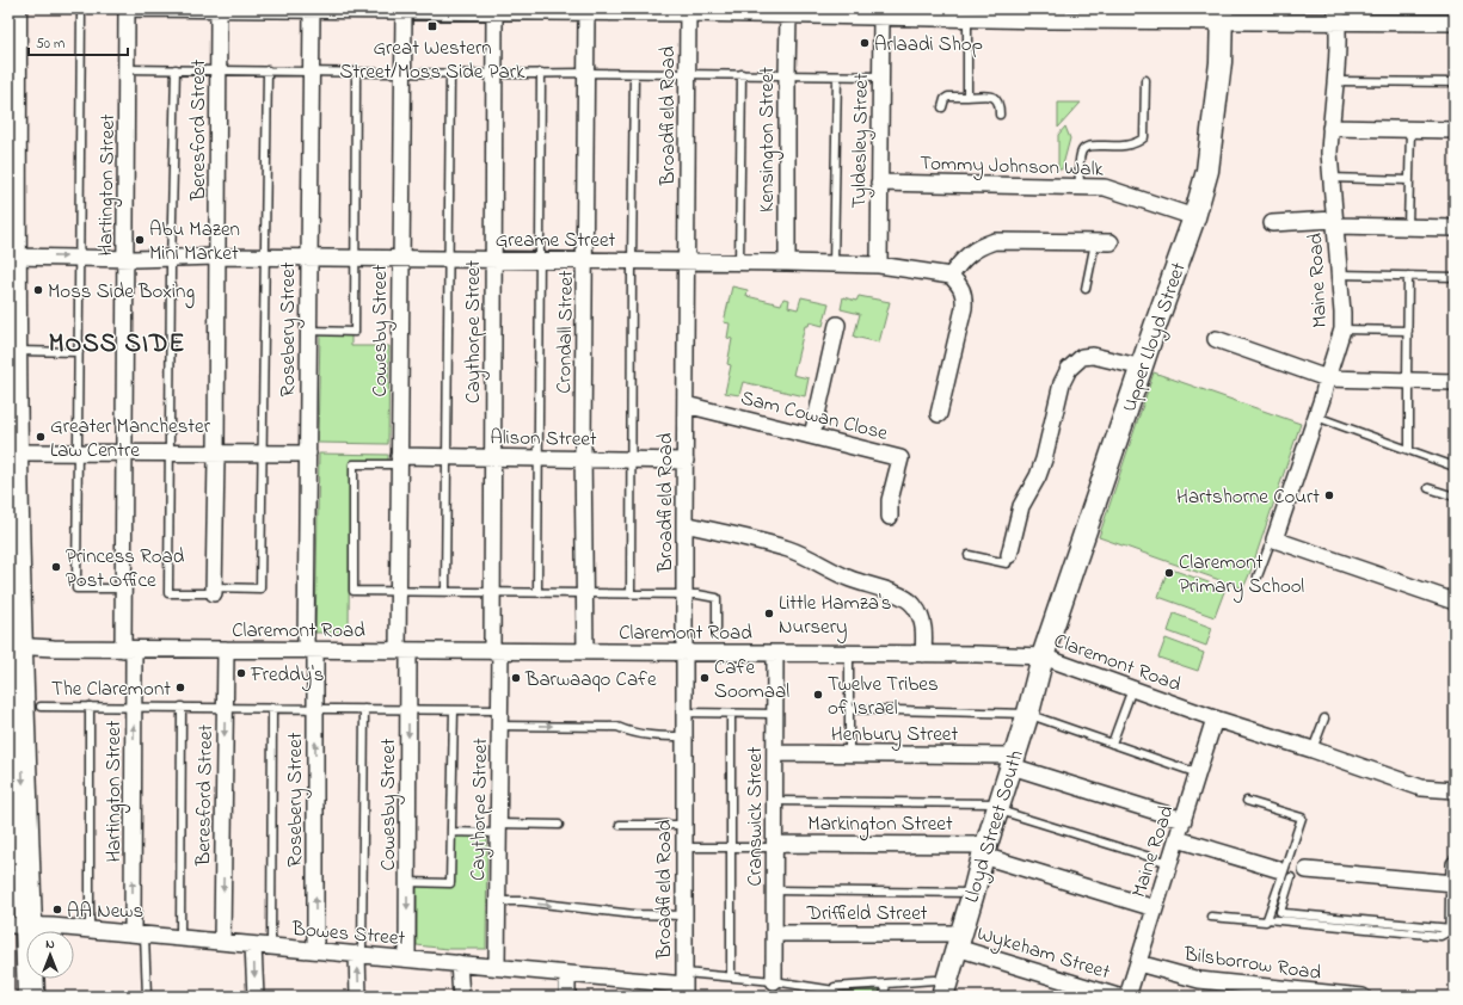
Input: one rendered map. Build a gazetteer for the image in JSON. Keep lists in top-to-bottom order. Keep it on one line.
{"streets":{"street":["Broadfield Road","Beresford Street","Kensington Street","Tyldesley Street","Tommy Johnson Walk","Hartington Street","Greame Street","Maine Road","Rosebery Street","Cowesby Street","Caythorpe Street","Crondall Street","Upper Lloyd Street","Sam Cowan Close","Alison Street","Claremont Road","Henbury Street","Cranswick Street","Markington Street","Lloyd Street South","Driffield Street","Bowes Street","Wykeham Street","Bilsborrow Road"]},"crossings":[["Broadfield Road","Greame Street"],["Broadfield Road","Sam Cowan Close"],["Broadfield Road","Alison Street"],["Broadfield Road","Claremont Road"],["Broadfield Road","Bowes Street"],["Beresford Street","Greame Street"],["Beresford Street","Claremont Road"],["Beresford Street","Bowes Street"],["Kensington Street","Greame Street"],["Tyldesley Street","Tommy Johnson Walk"],["Tyldesley Street","Greame Street"],["Tommy Johnson Walk","Upper Lloyd Street"],["Hartington Street","Greame Street"],["Hartington Street","Claremont Road"],["Hartington Street","Bowes Street"],["Greame Street","Rosebery Street"],["Greame Street","Cowesby Street"],["Greame Street","Caythorpe Street"],["Greame Street","Crondall Street"],["Maine Road","Claremont Road"],["Maine Road","Henbury Street"],["Maine Road","Markington Street"],["Maine Road","Bilsborrow Road"],["Rosebery Street","Claremont Road"],["Rosebery Street","Bowes Street"],["Cowesby Street","Alison Street"],["Cowesby Street","Claremont Road"],["Cowesby Street","Bowes Street"],["Caythorpe Street","Alison Street"],["Caythorpe Street","Claremont Road"],["Caythorpe Street","Bowes Street"],["Crondall Street","Alison Street"],["Crondall Street","Claremont Road"],["Upper Lloyd Street","Claremont Road"],["Upper Lloyd Street","Lloyd Street South"],["Claremont Road","Cranswick Street"],["Claremont Road","Lloyd Street South"],["Henbury Street","Cranswick Street"],["Henbury Street","Lloyd Street South"],["Cranswick Street","Markington Street"],["Cranswick Street","Driffield Street"],["Markington Street","Lloyd Street South"],["Lloyd Street South","Driffield Street"],["Lloyd Street South","Wykeham Street"],["Driffield Street","Wykeham Street"]],"districts":["MOSS SIDE"],"places":{"transit":["Great Western Street/Moss Side Park"],"other":["Arlaadi Shop","Abu Mazen Mini Market","Moss Side Boxing","Greater Manchester Law Centre","Hartshorne Court","Princess Road Post Office","Claremont Primary School","Little Hamza's Nursery","Freddy's","Barwaaqo Cafe","Cafe Soomaal","The Claremont","Twelve Tribes of Israel","AA News"]},"scale_bar":"50 m","north":"top"}
